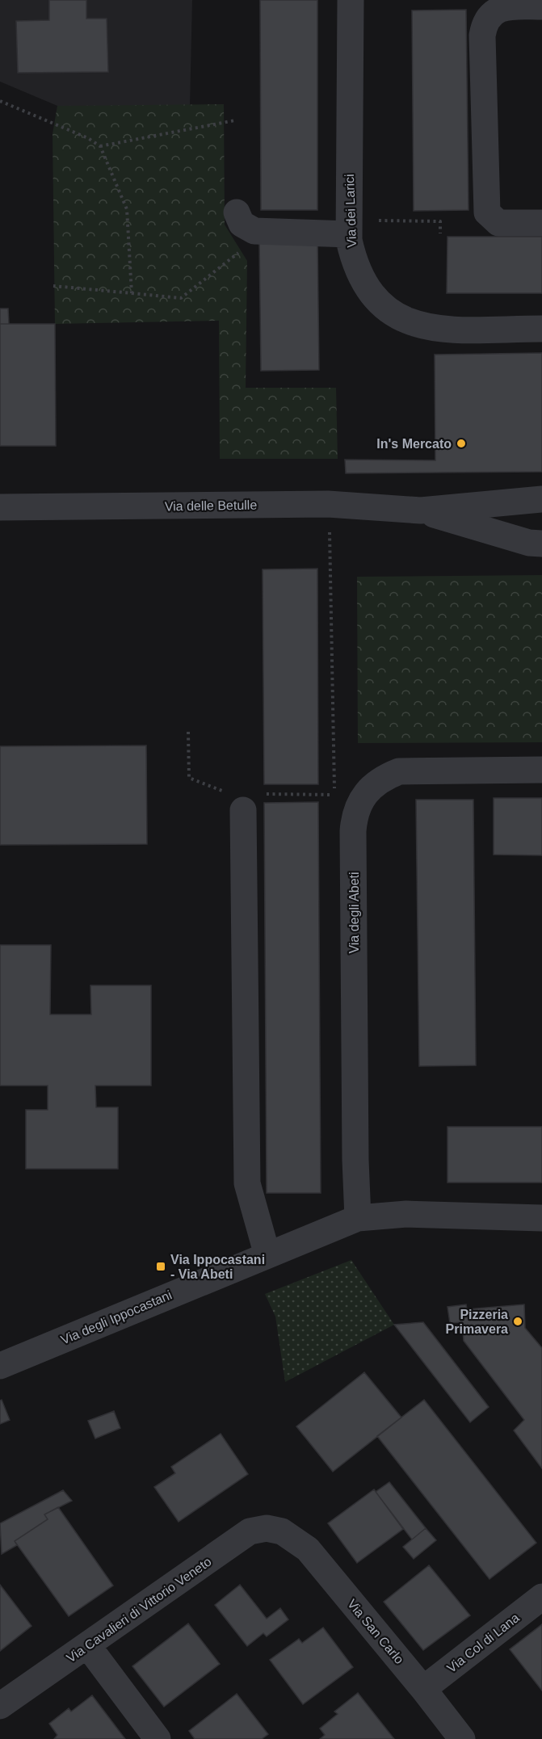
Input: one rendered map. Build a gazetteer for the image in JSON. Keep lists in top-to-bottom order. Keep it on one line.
{"streets":{"street":["Via dei Larici","Via delle Betulle","Via degli Abeti","Via degli Ippocastani","Via Cavalieri di Vittorio Veneto","Via San Carlo","Via Col di Lana"]},"crossings":[["Via degli Abeti","Via degli Ippocastani"],["Via Cavalieri di Vittorio Veneto","Via San Carlo"],["Via San Carlo","Via Col di Lana"]],"places":{"other":["In's Mercato","Pizzeria Primavera"],"transit":["Via Ippocastani - Via Abeti"]}}
